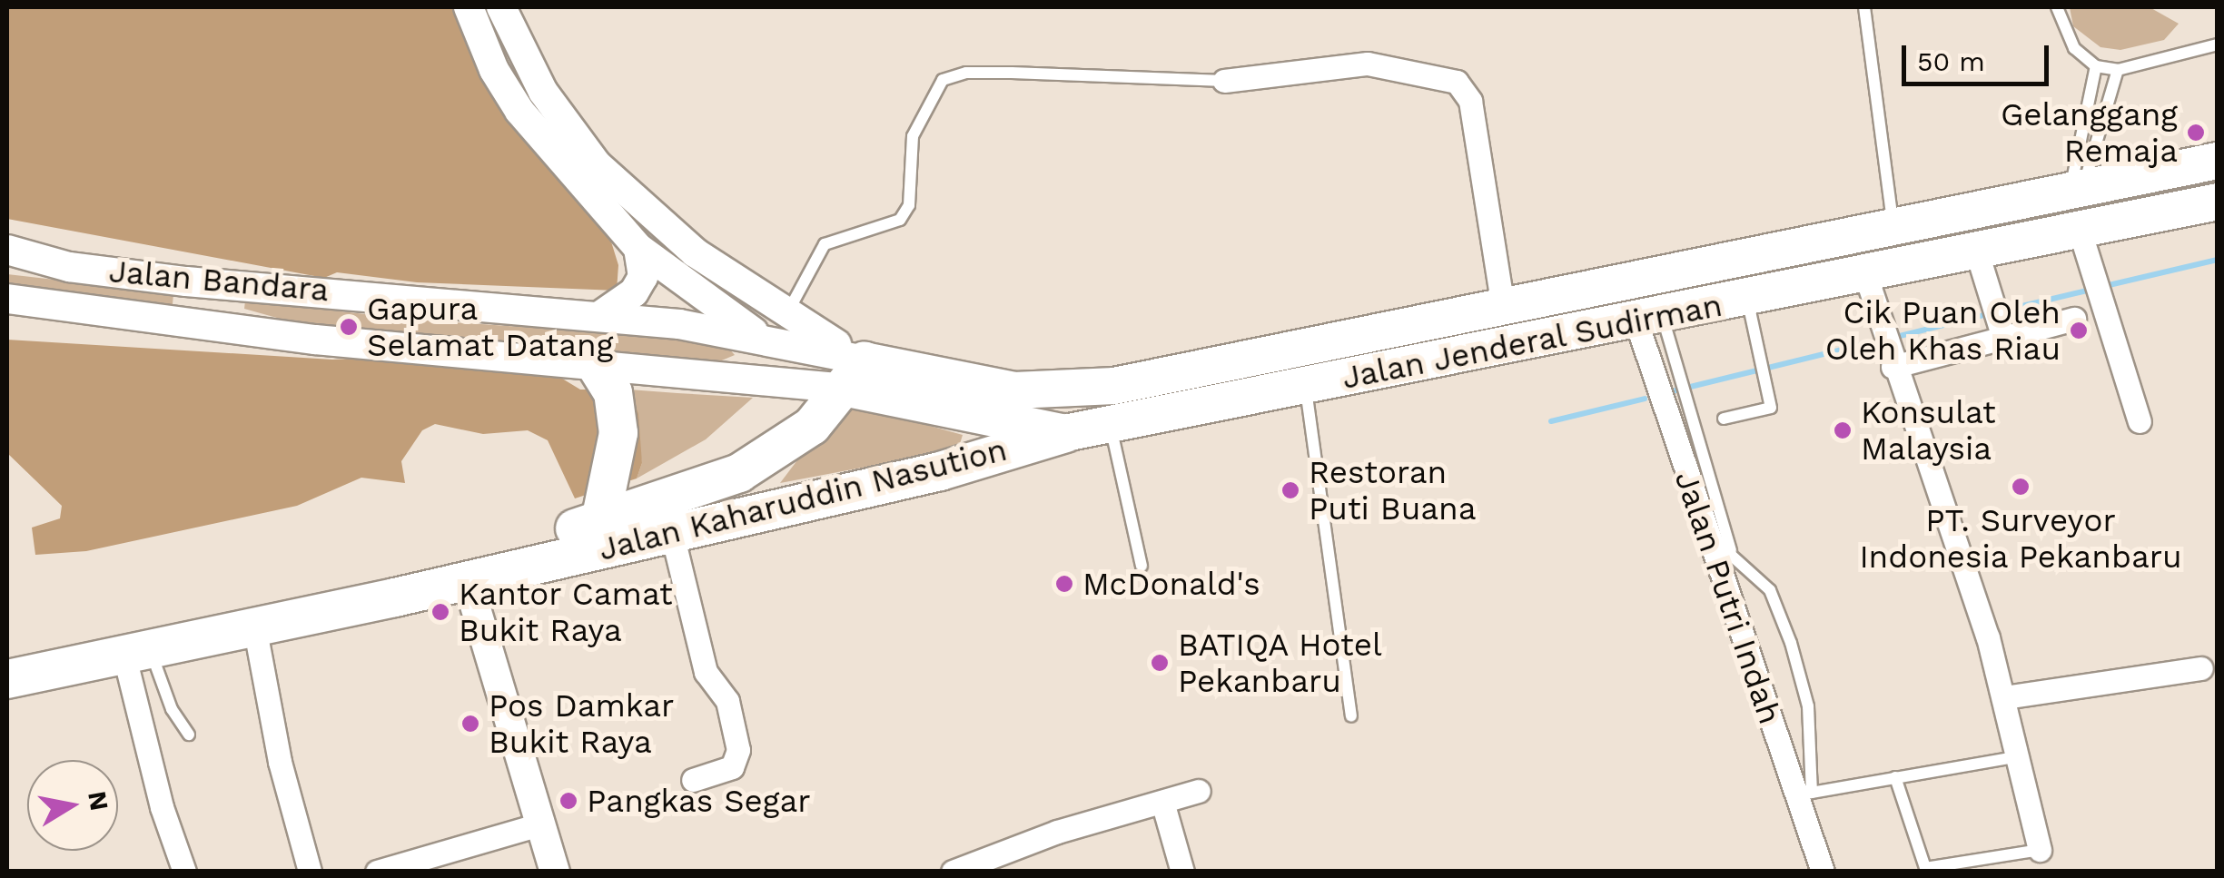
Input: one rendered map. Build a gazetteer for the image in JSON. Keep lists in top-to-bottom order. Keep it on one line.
{"streets":{"highway":["Jalan Kaharuddin Nasution"],"main road":["Jalan Jenderal Sudirman"],"street":["Jalan Bandara","Jalan Putri Indah"]},"crossings":[["Jalan Bandara","Jalan Jenderal Sudirman"],["Jalan Bandara","Jalan Kaharuddin Nasution"],["Jalan Jenderal Sudirman","Jalan Kaharuddin Nasution"],["Jalan Jenderal Sudirman","Jalan Putri Indah"]],"places":["Gelanggang Remaja","Gapura Selamat Datang","Cik Puan Oleh Oleh Khas Riau","Konsulat Malaysia","PT. Surveyor Indonesia Pekanbaru","Restoran Puti Buana","McDonald's","Kantor Camat Bukit Raya","BATIQA Hotel Pekanbaru","Pos Damkar Bukit Raya","Pangkas Segar"],"scale_bar":"50 m","north":"right"}
